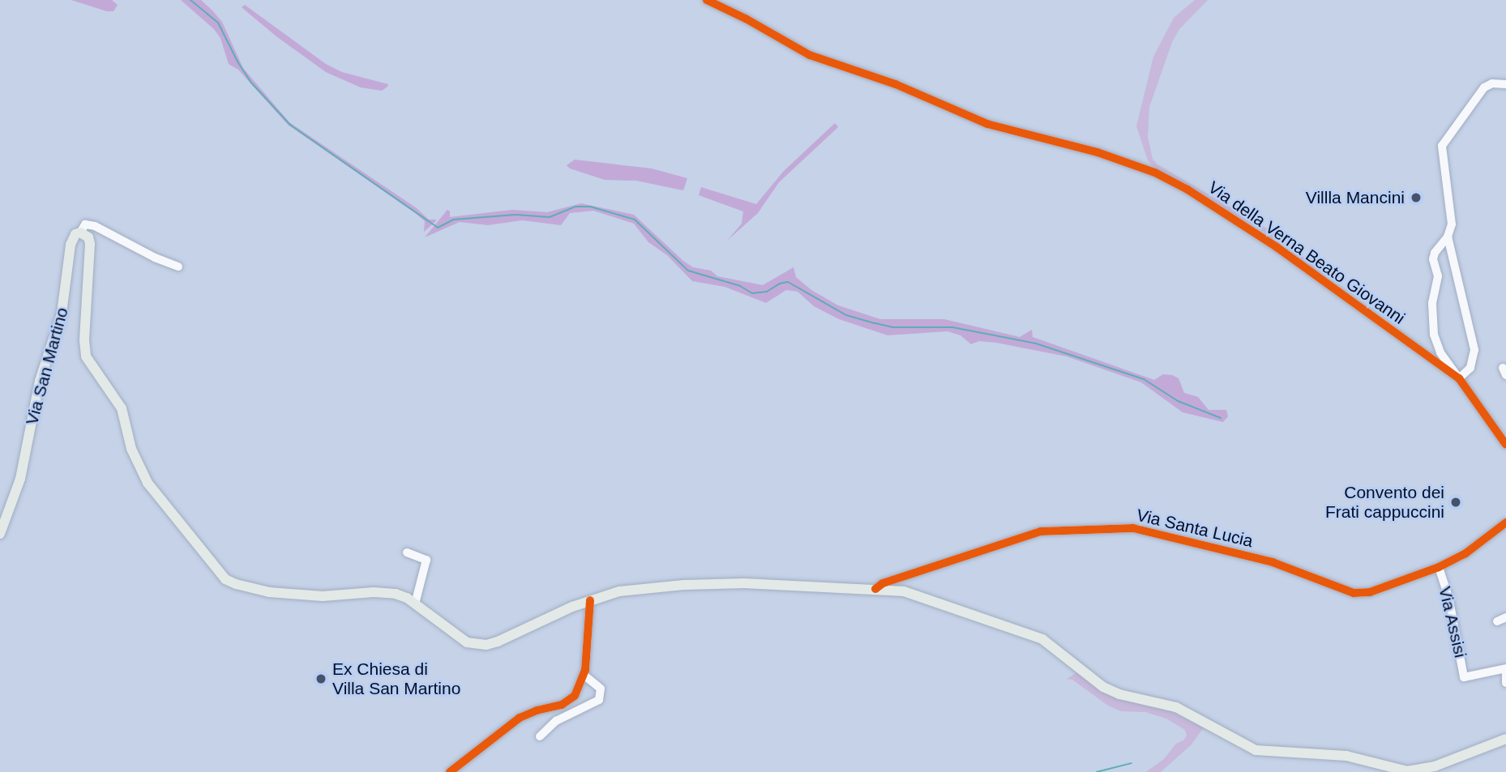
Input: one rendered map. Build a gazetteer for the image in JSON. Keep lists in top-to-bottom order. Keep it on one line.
{"streets":{"main road":["Via San Martino"],"street":["Via della Verna Beato Giovanni","Via Santa Lucia","Via Assisi"]},"crossings":[["Via Santa Lucia","Via Assisi"]],"places":["Villla Mancini","Convento dei Frati cappuccini","Ex Chiesa di Villa San Martino"]}
